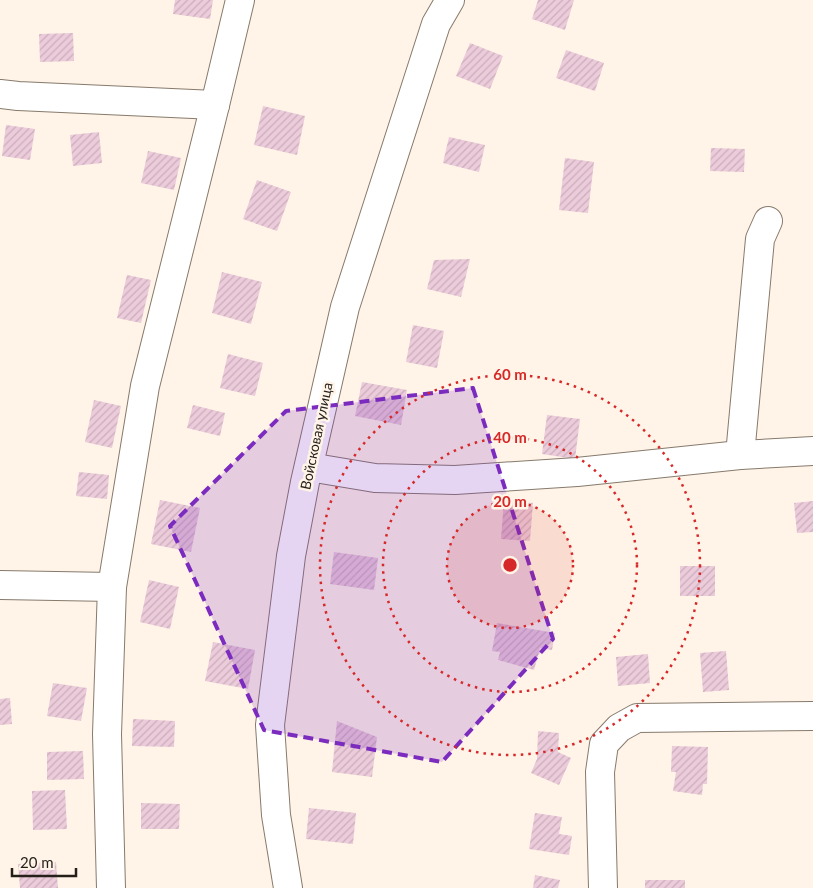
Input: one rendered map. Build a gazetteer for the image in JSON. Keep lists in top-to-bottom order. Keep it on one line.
{"streets":{"street":["Войсковая улица"]},"scale_bar":"20 m","rings":["60 m","40 m","20 m"]}
